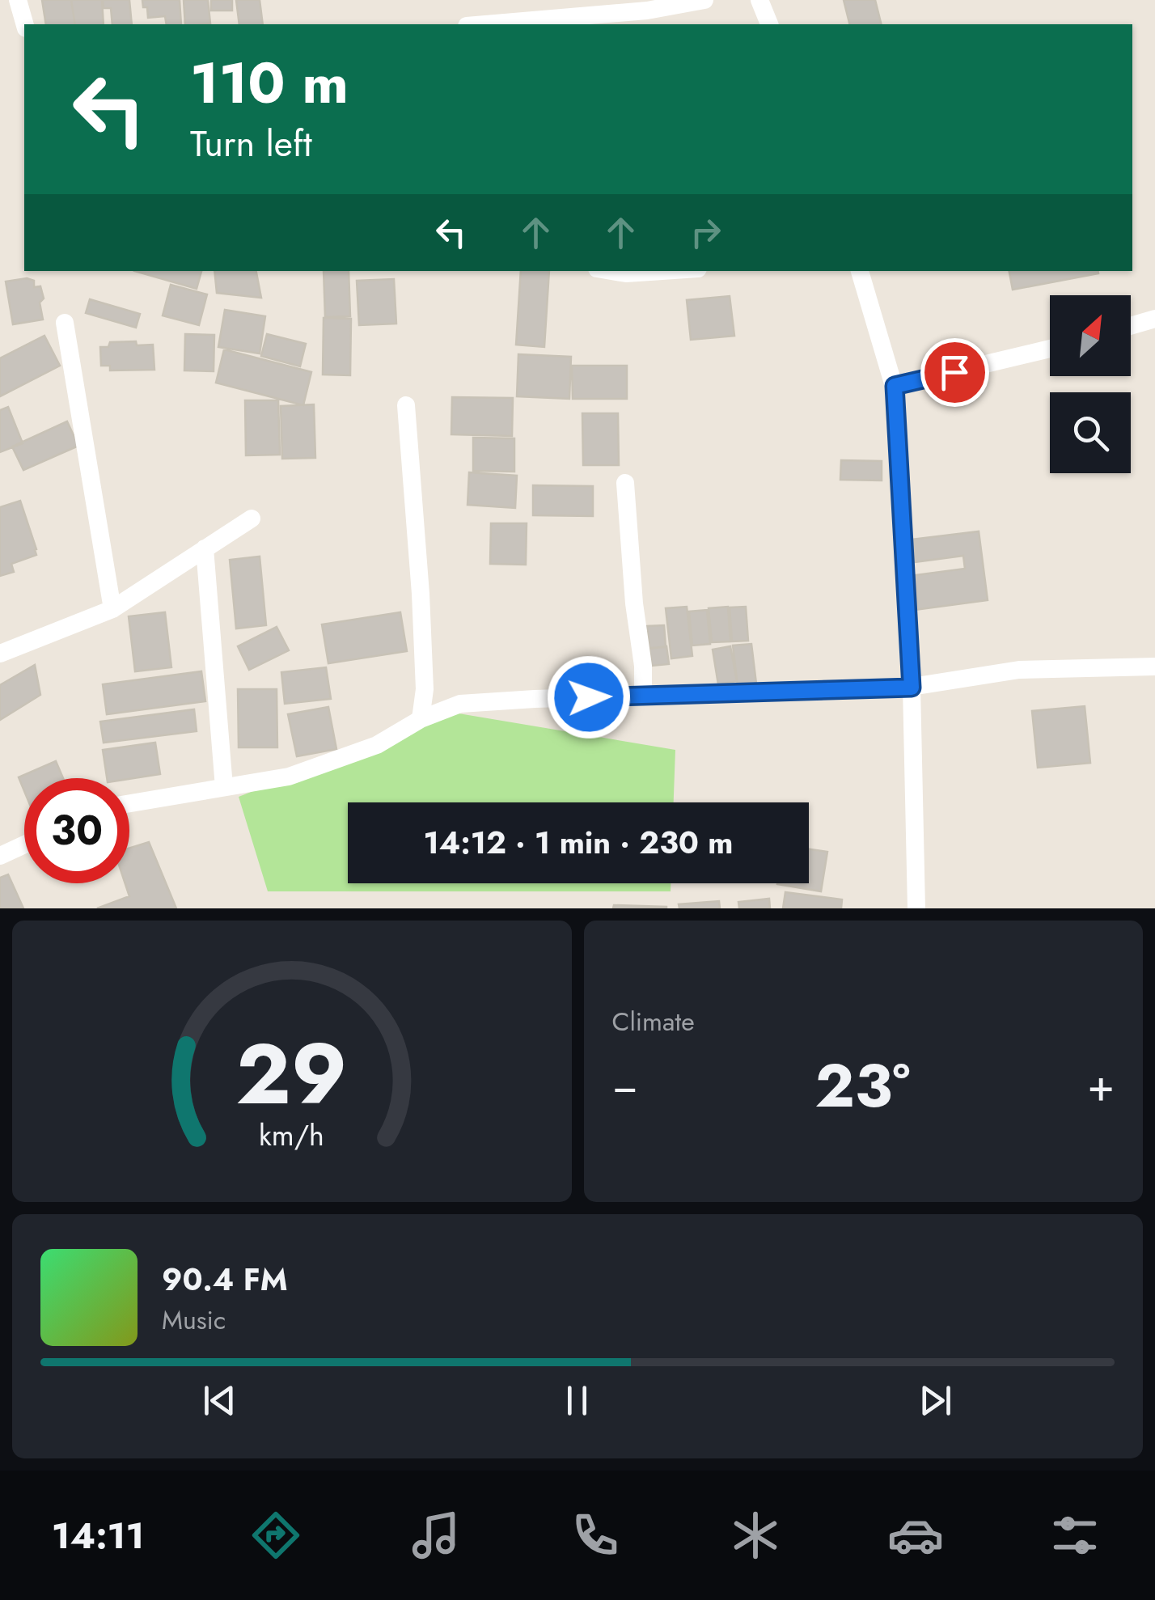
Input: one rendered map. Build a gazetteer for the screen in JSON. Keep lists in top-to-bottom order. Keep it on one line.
{"north":"top right","page":{"turn":["110 m","Turn left"],"limit":"30","trip":"14:12 · 1 min · 230 m","tile":"Climate","heat":["−","23°","+"],"song":["90.4 FM","Music"],"tabs":"14:11","gauge":["29","km/h"]}}
